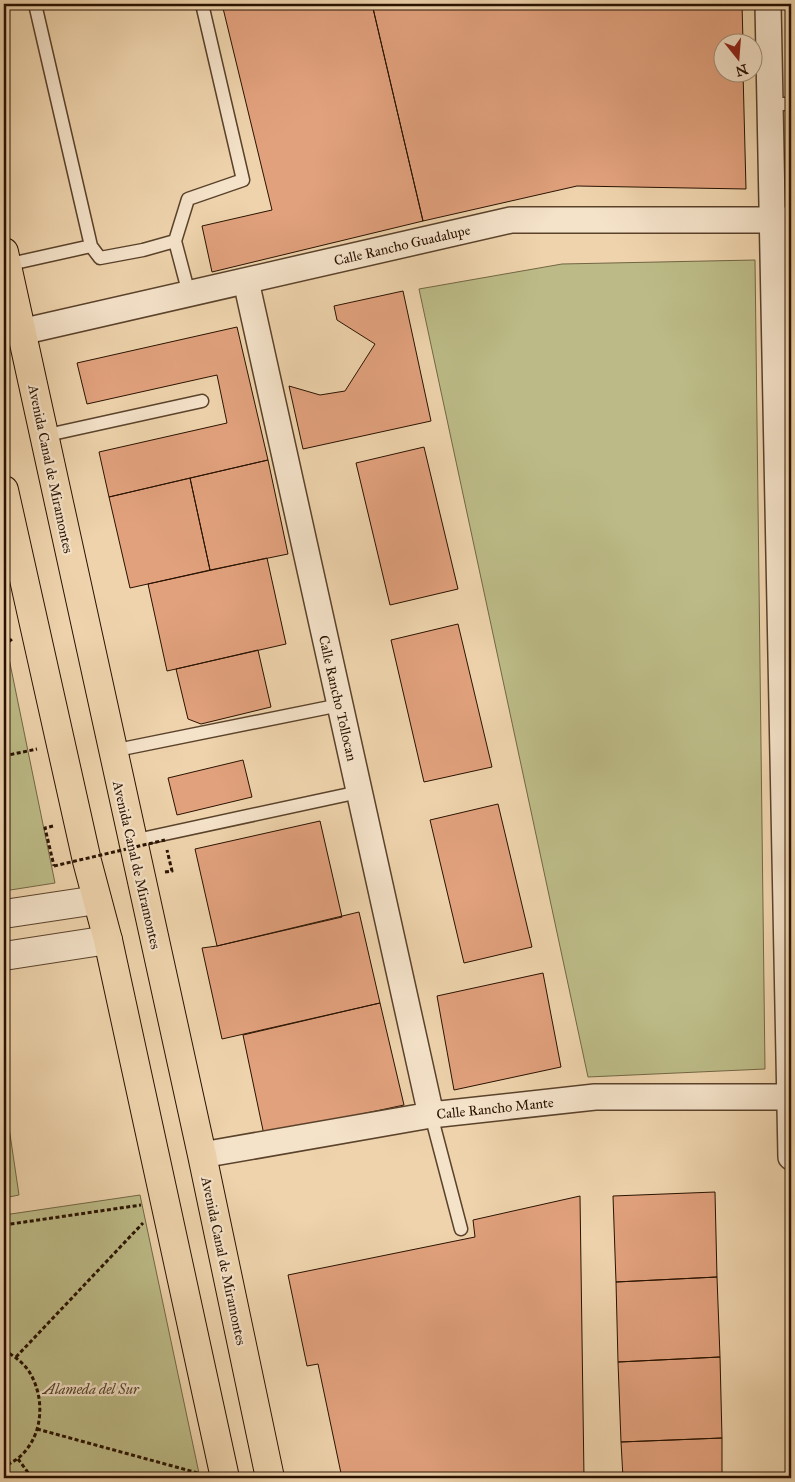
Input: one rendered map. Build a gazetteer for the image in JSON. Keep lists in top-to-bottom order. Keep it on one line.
{"streets":{"main road":["Avenida Canal de Miramontes"],"street":["Calle Rancho Guadalupe","Calle Rancho Tollocan","Calle Rancho Mante"]},"crossings":[["Calle Rancho Guadalupe","Avenida Canal de Miramontes"],["Calle Rancho Guadalupe","Calle Rancho Tollocan"],["Avenida Canal de Miramontes","Calle Rancho Mante"],["Calle Rancho Tollocan","Calle Rancho Mante"]],"parks":["Alameda del Sur"],"north":"bottom"}
